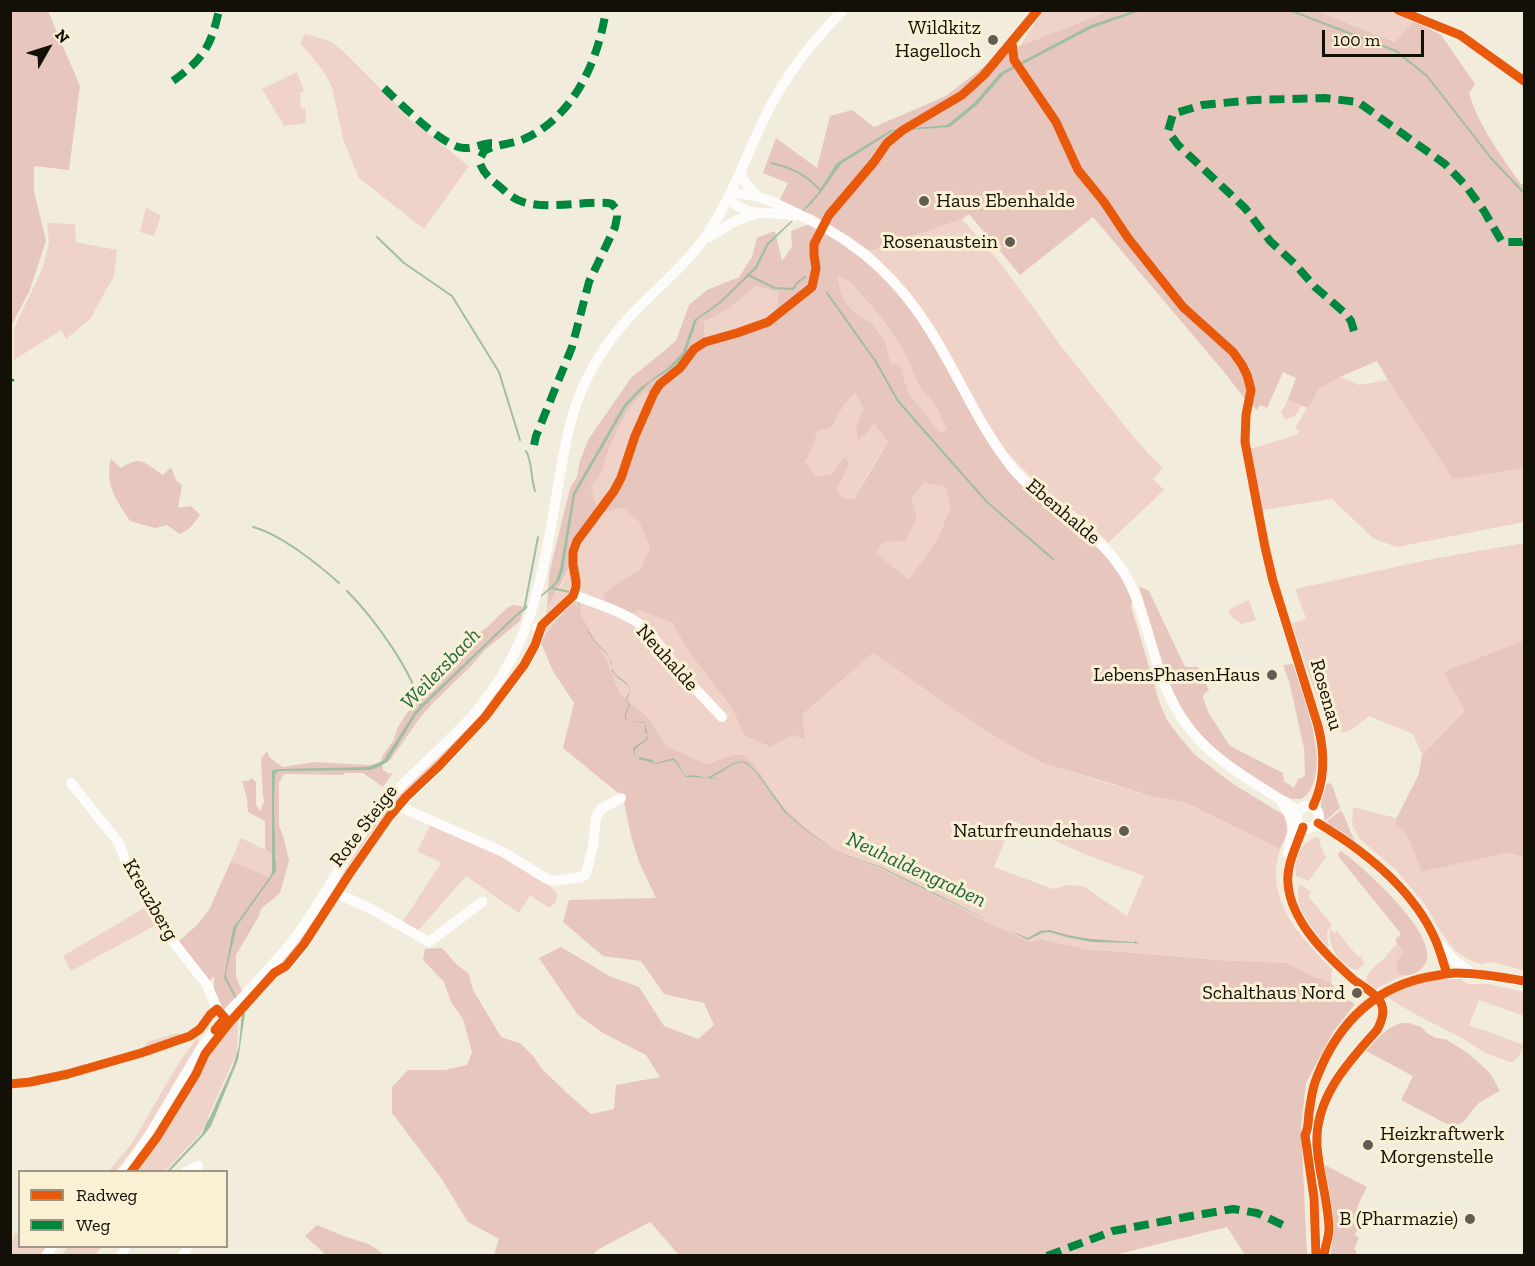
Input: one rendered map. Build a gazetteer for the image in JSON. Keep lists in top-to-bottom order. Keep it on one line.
{"streets":{"street":["Ebenhalde","Neuhalde","Rosenau","Rote Steige","Kreuzberg"]},"crossings":[["Ebenhalde","Rosenau"],["Neuhalde","Rote Steige"]],"water":["Weilersbach","Neuhaldengraben"],"places":["Wildkitz Hagelloch","Haus Ebenhalde","Rosenaustein","LebensPhasenHaus","Naturfreundehaus","Schalthaus Nord","Heizkraftwerk Morgenstelle","B (Pharmazie)"],"legend":["Radweg","Weg"],"scale_bar":"100 m","north":"top right"}
